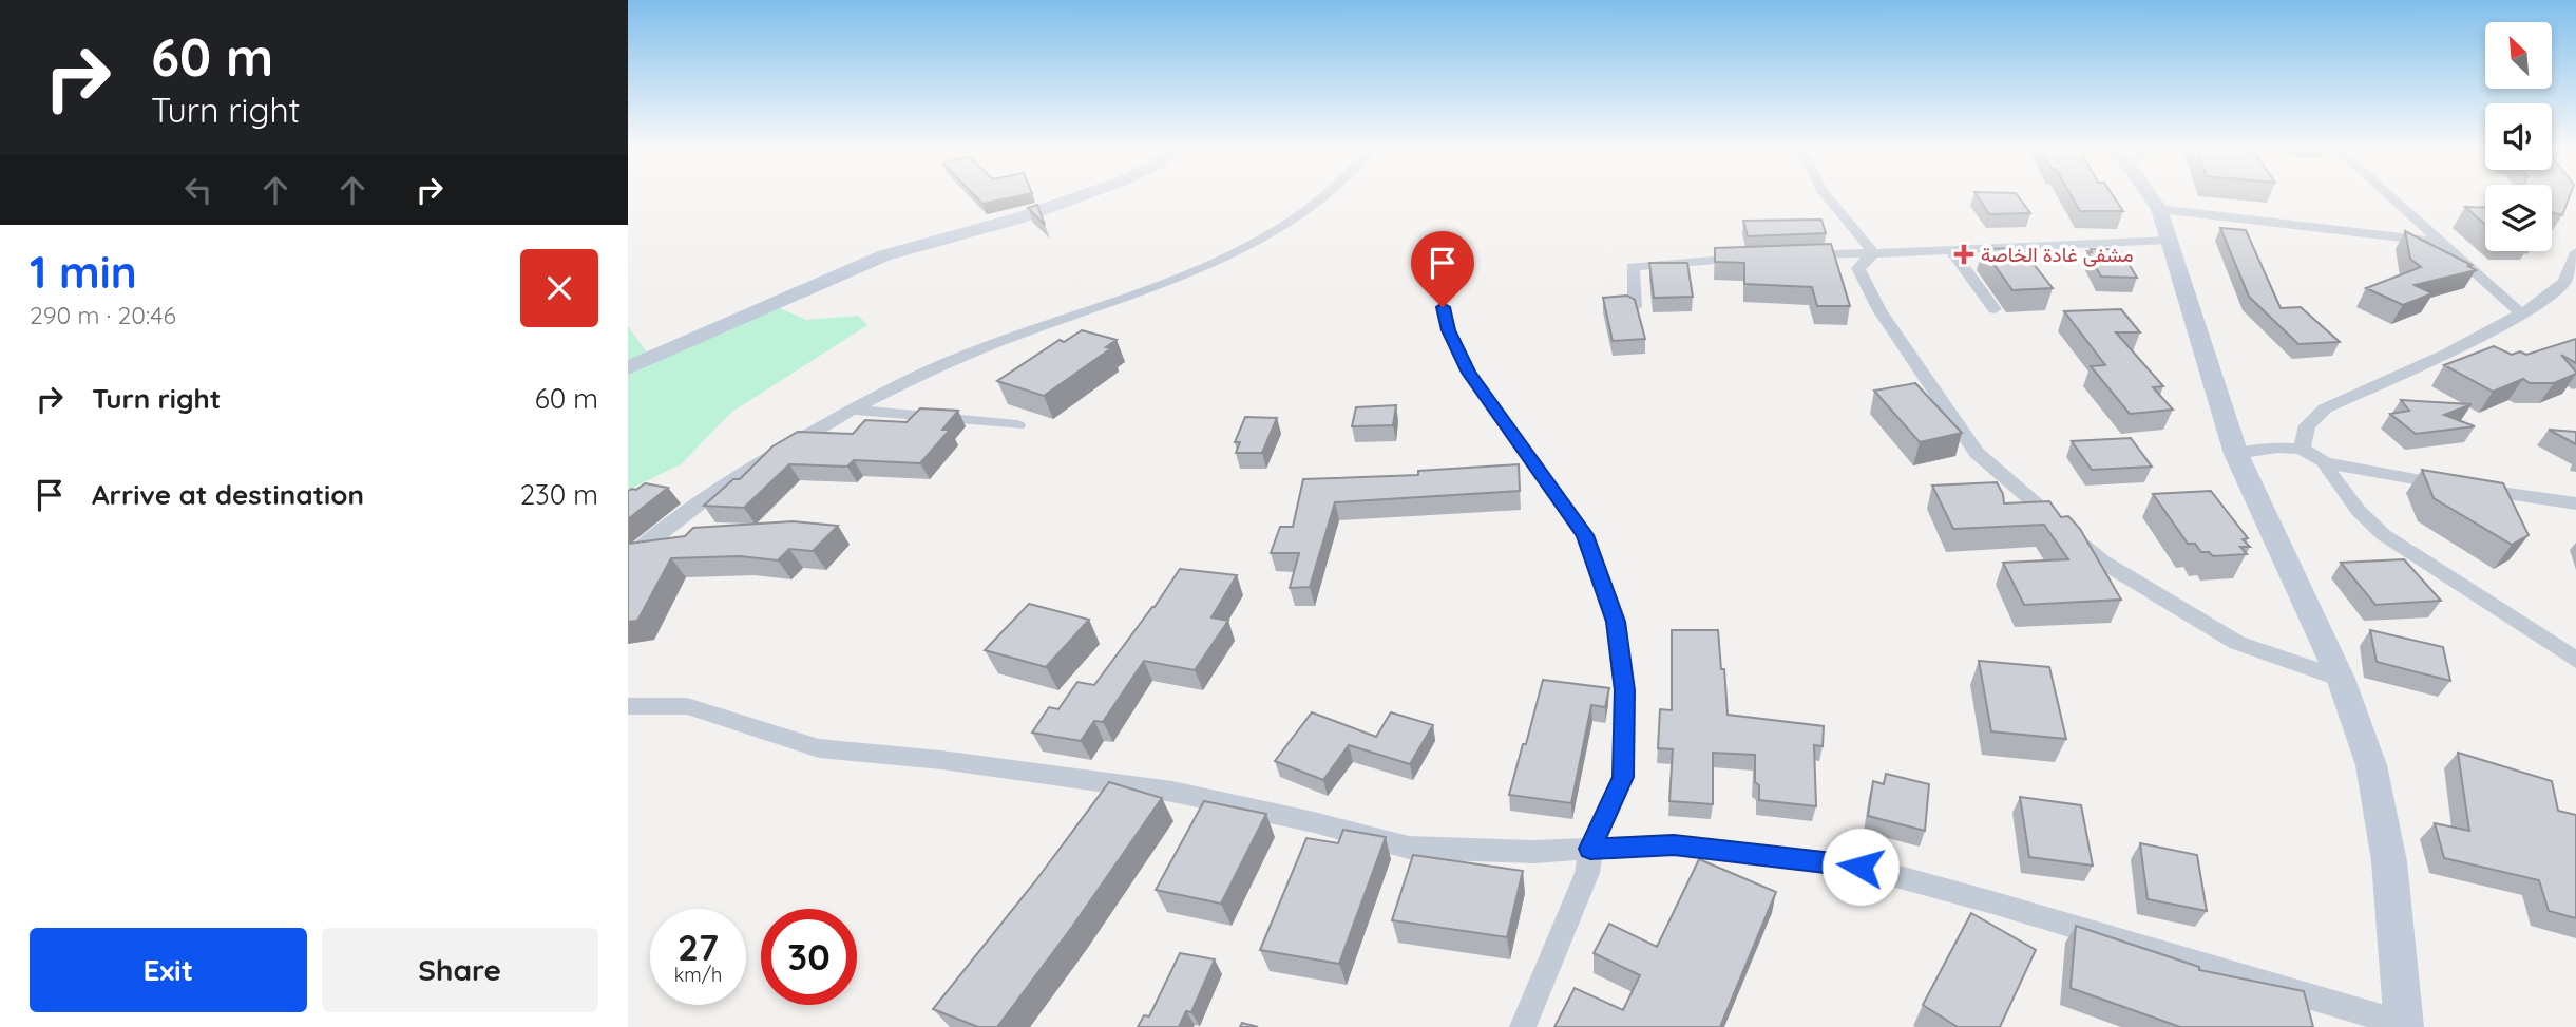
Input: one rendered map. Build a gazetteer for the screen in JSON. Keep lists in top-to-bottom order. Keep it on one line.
{"places":{"health":["مشفى غادة الخاصة"]},"north":"top left","page":{"turn":["60 m","Turn right"],"heading":["1 min","290 m · 20:46"],"list":[{"name":"Turn right","value":"60 m"},{"name":"Arrive at destination","value":"230 m"}],"speed":"27 km/h","limit":"30","buttons":["Exit","Share"]}}
